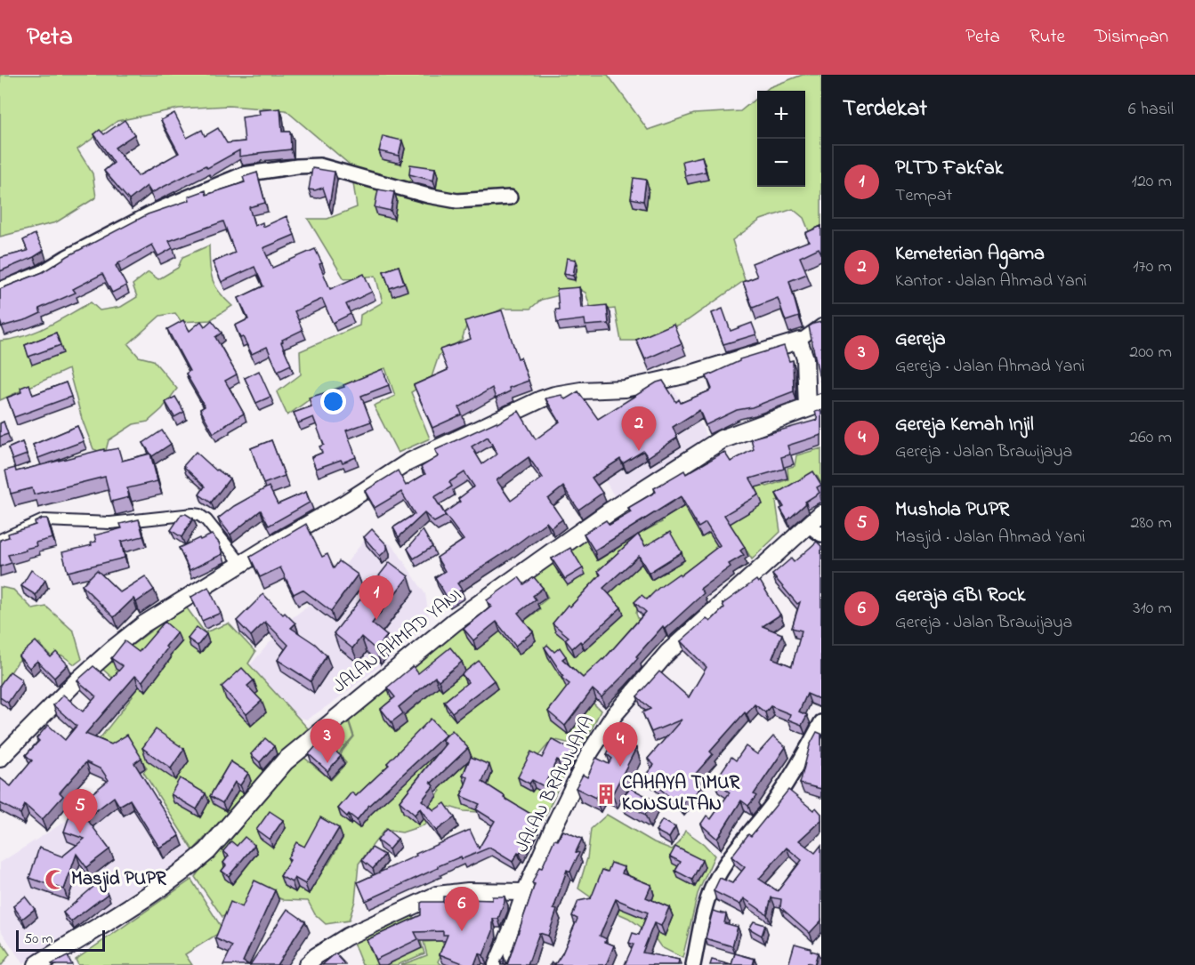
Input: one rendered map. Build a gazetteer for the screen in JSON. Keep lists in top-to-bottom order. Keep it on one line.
{"streets":{"main road":["JALAN AHMAD YANI","JALAN BRAWIJAYA"]},"places":{"building":["CAHAYA TIMUR KONSULTAN"],"mosque":["Masjid PUPR"]},"scale_bar":"50 m","page":{"header":"Peta","nav":["Peta","Rute","Disimpan"],"heading":["Terdekat","6 hasil"],"map_buttons":["+","−"],"list":[{"mark":"1","name":"PLTD Fakfak","note":"Tempat","value":"120 m"},{"mark":"2","name":"Kemeterian Agama","note":"Kantor · Jalan Ahmad Yani","value":"170 m"},{"mark":"3","name":"Gereja","note":"Gereja · Jalan Ahmad Yani","value":"200 m"},{"mark":"4","name":"Gereja Kemah Injil","note":"Gereja · Jalan Brawijaya","value":"260 m"},{"mark":"5","name":"Mushola PUPR","note":"Masjid · Jalan Ahmad Yani","value":"280 m"},{"mark":"6","name":"Geraja GBI Rock","note":"Gereja · Jalan Brawijaya","value":"310 m"}],"pins":["2","1","3","4","5","6"],"scale":"50 m"}}
